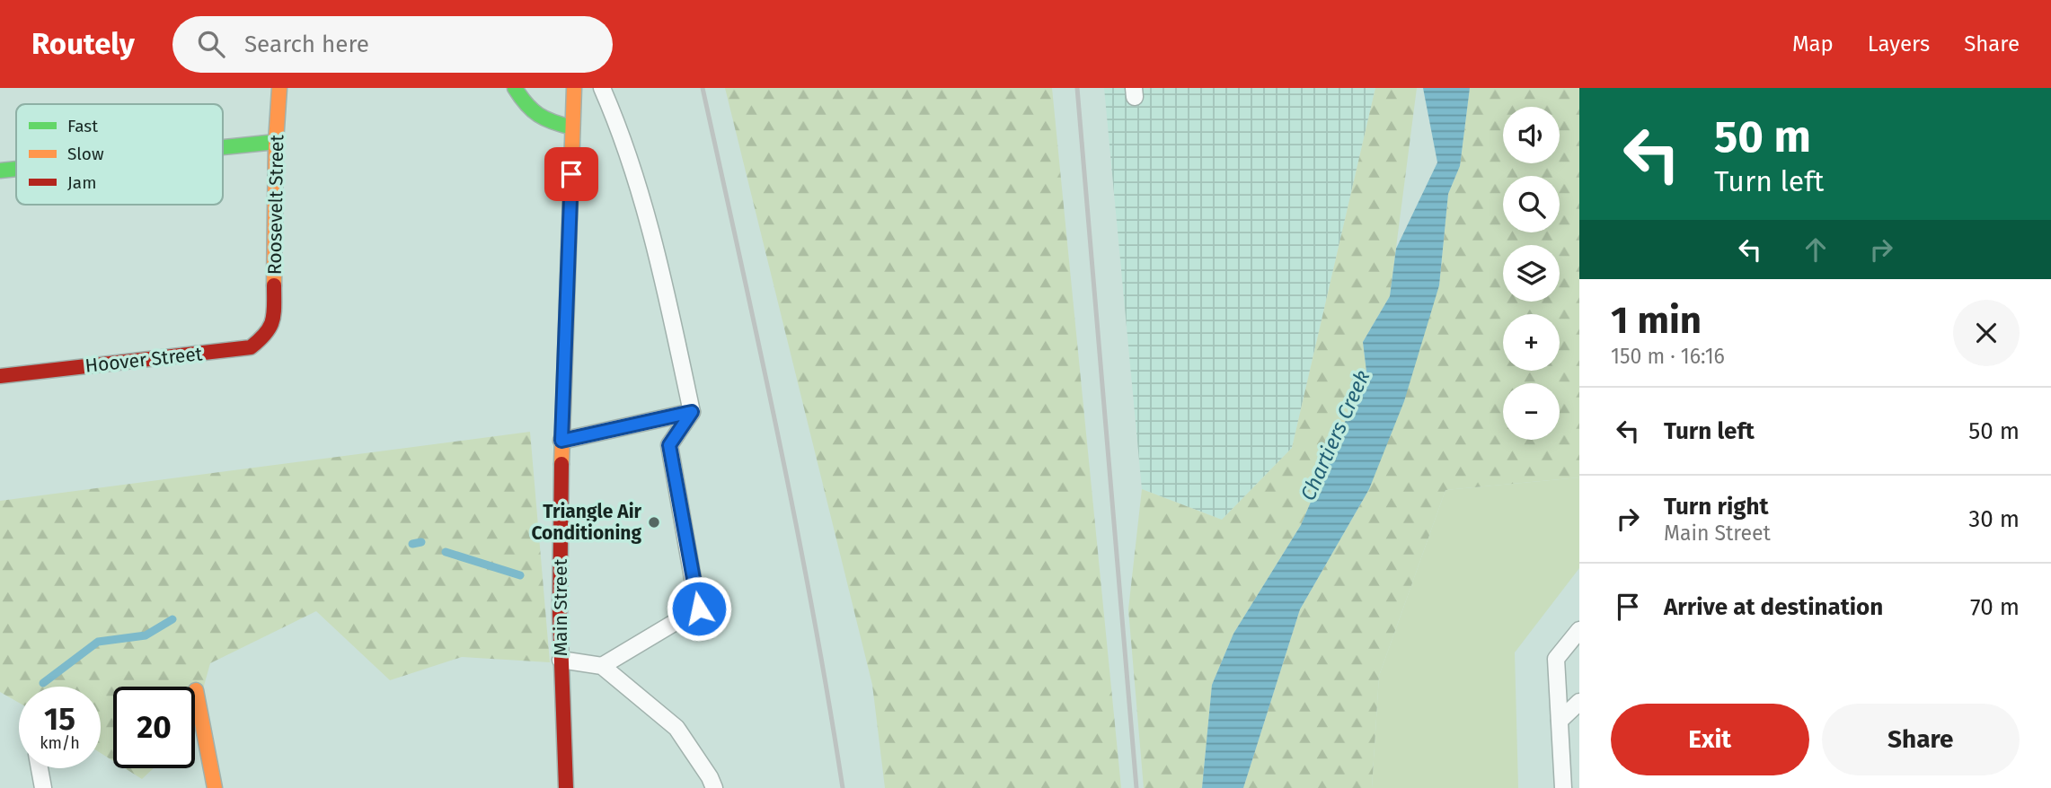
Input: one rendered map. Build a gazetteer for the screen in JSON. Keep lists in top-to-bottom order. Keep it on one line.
{"streets":{"street":["Roosevelt Street","Hoover Street","Main Street"]},"crossings":[["Roosevelt Street","Hoover Street"]],"water":["Chartiers Creek"],"places":["Triangle Air Conditioning"],"legend":["Fast","Slow","Jam"],"page":{"header":"Routely","search":"Search here","nav":["Map","Layers","Share"],"turn":["50 m","Turn left"],"map_buttons":["+","−"],"heading":["1 min","150 m · 16:16"],"list":[{"name":"Turn left","value":"50 m"},{"name":"Turn right","note":"Main Street","value":"30 m"},{"name":"Arrive at destination","value":"70 m"}],"speed":"15 km/h","limit":"20","buttons":["Exit","Share"]}}
